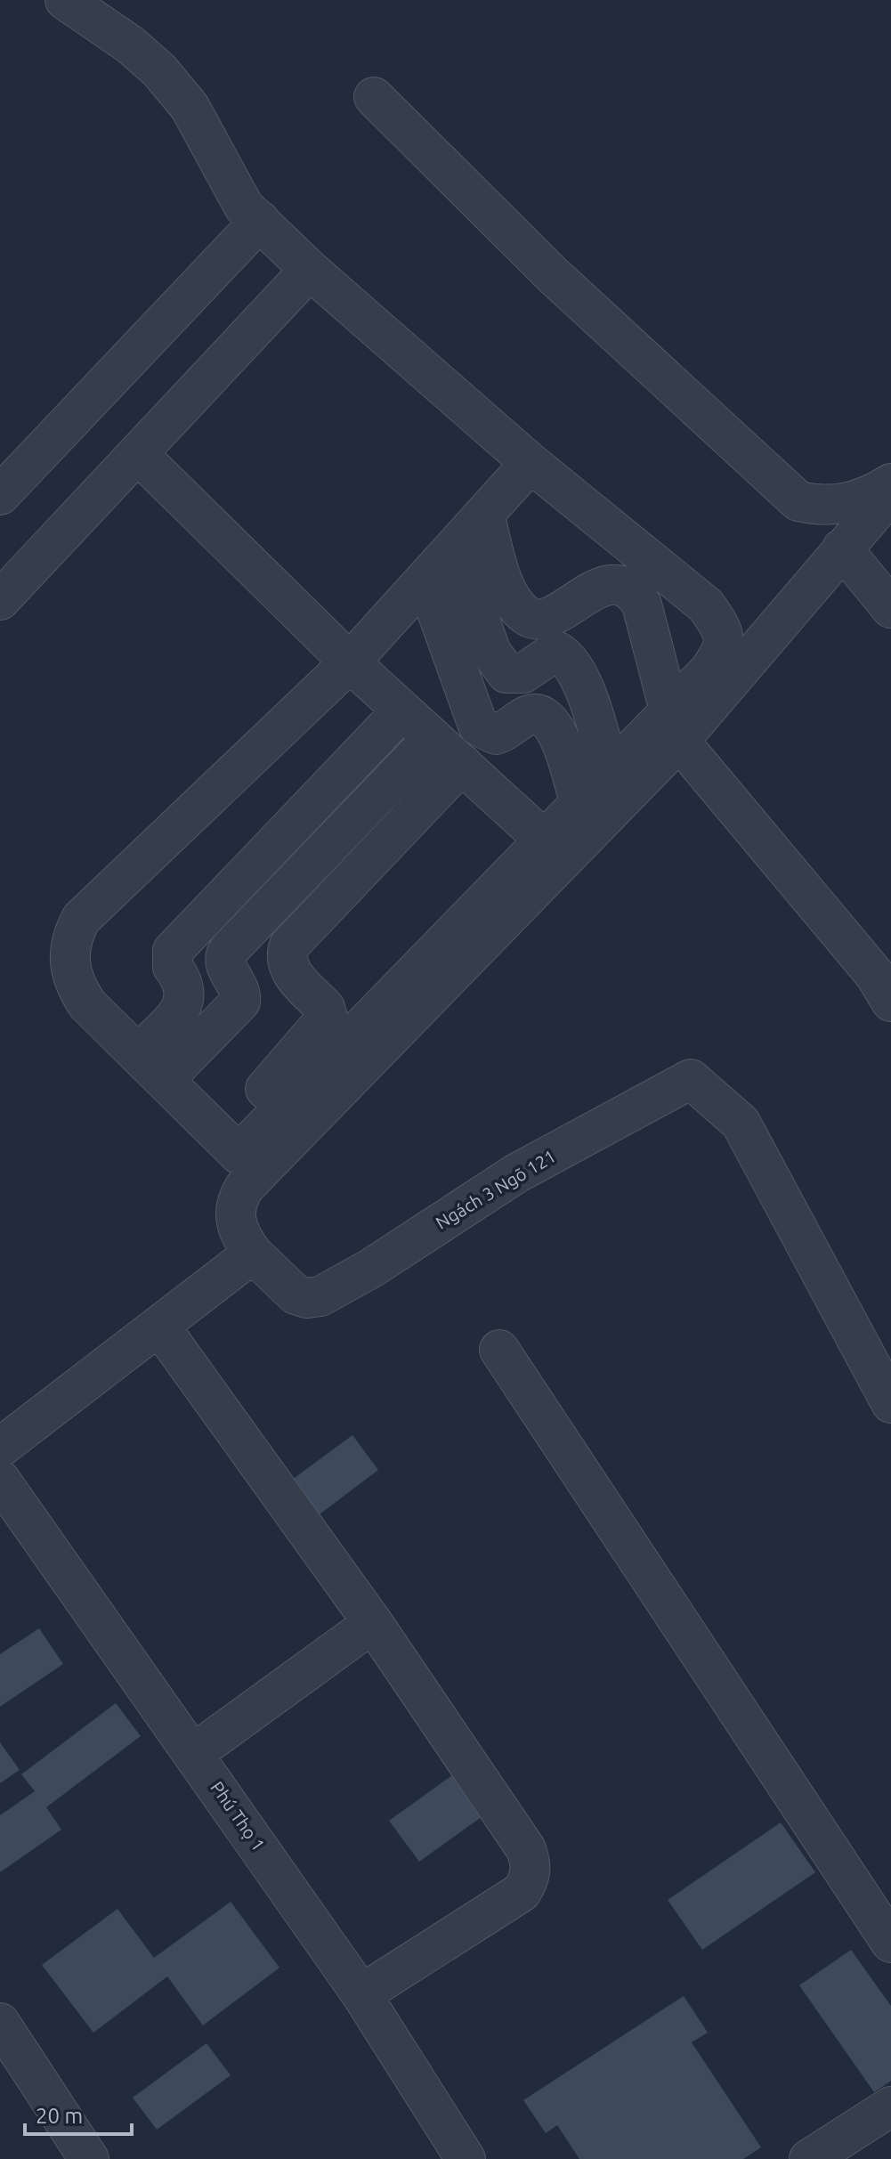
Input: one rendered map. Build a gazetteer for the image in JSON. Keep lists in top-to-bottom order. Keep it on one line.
{"streets":{"street":["Ngách 3 Ngõ 121","Phú Thọ 1"]},"scale_bar":"20 m"}
